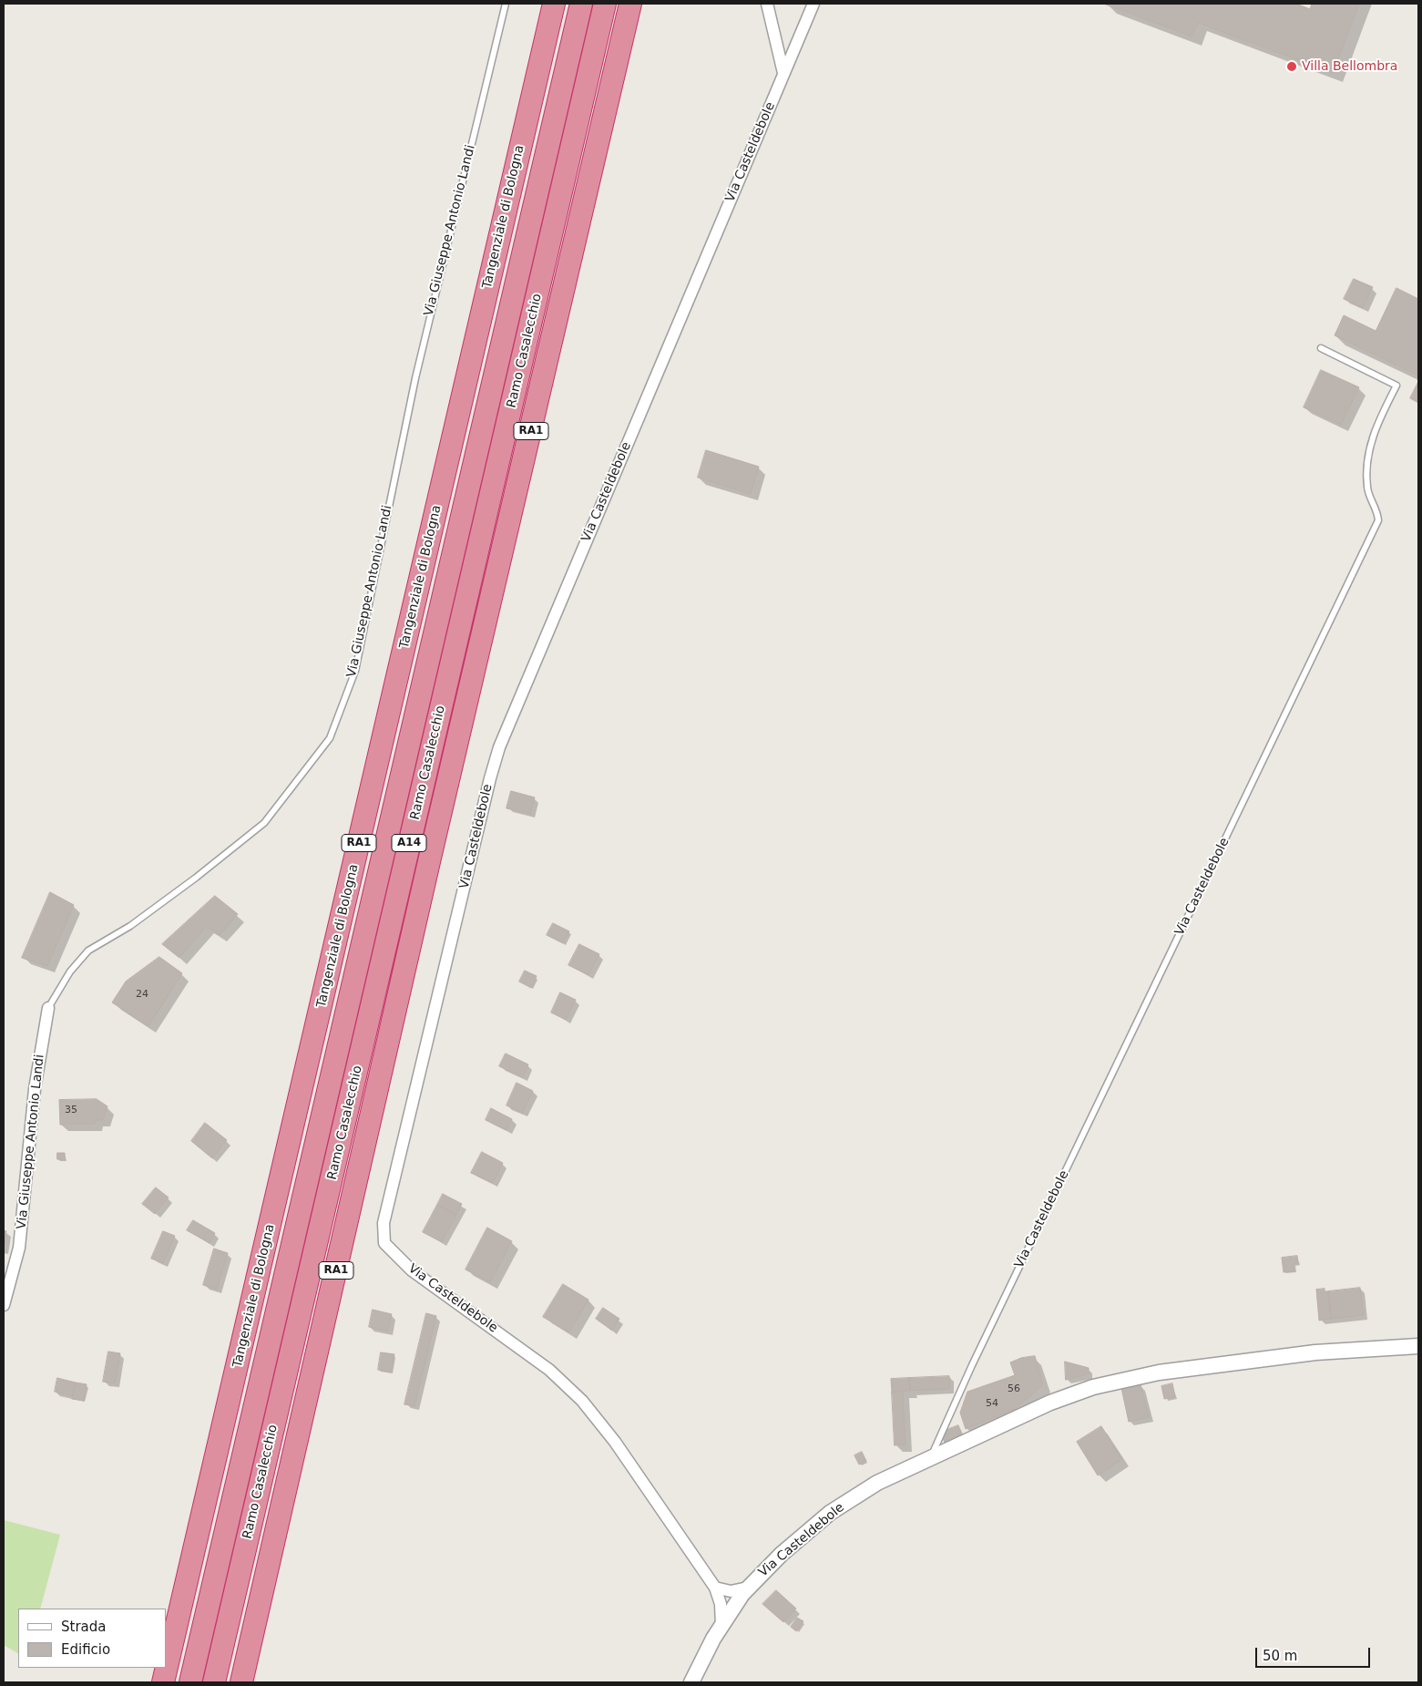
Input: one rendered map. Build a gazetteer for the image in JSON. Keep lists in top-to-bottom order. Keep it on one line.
{"streets":{"highway":["Tangenziale di Bologna","Ramo Casalecchio","RA1","A14"],"street":["Via Casteldebole","Via Giuseppe Antonio Landi"]},"places":["Villa Bellombra"],"house_numbers":["24","35","56","54"],"legend":["Strada","Edificio"],"scale_bar":"50 m"}
